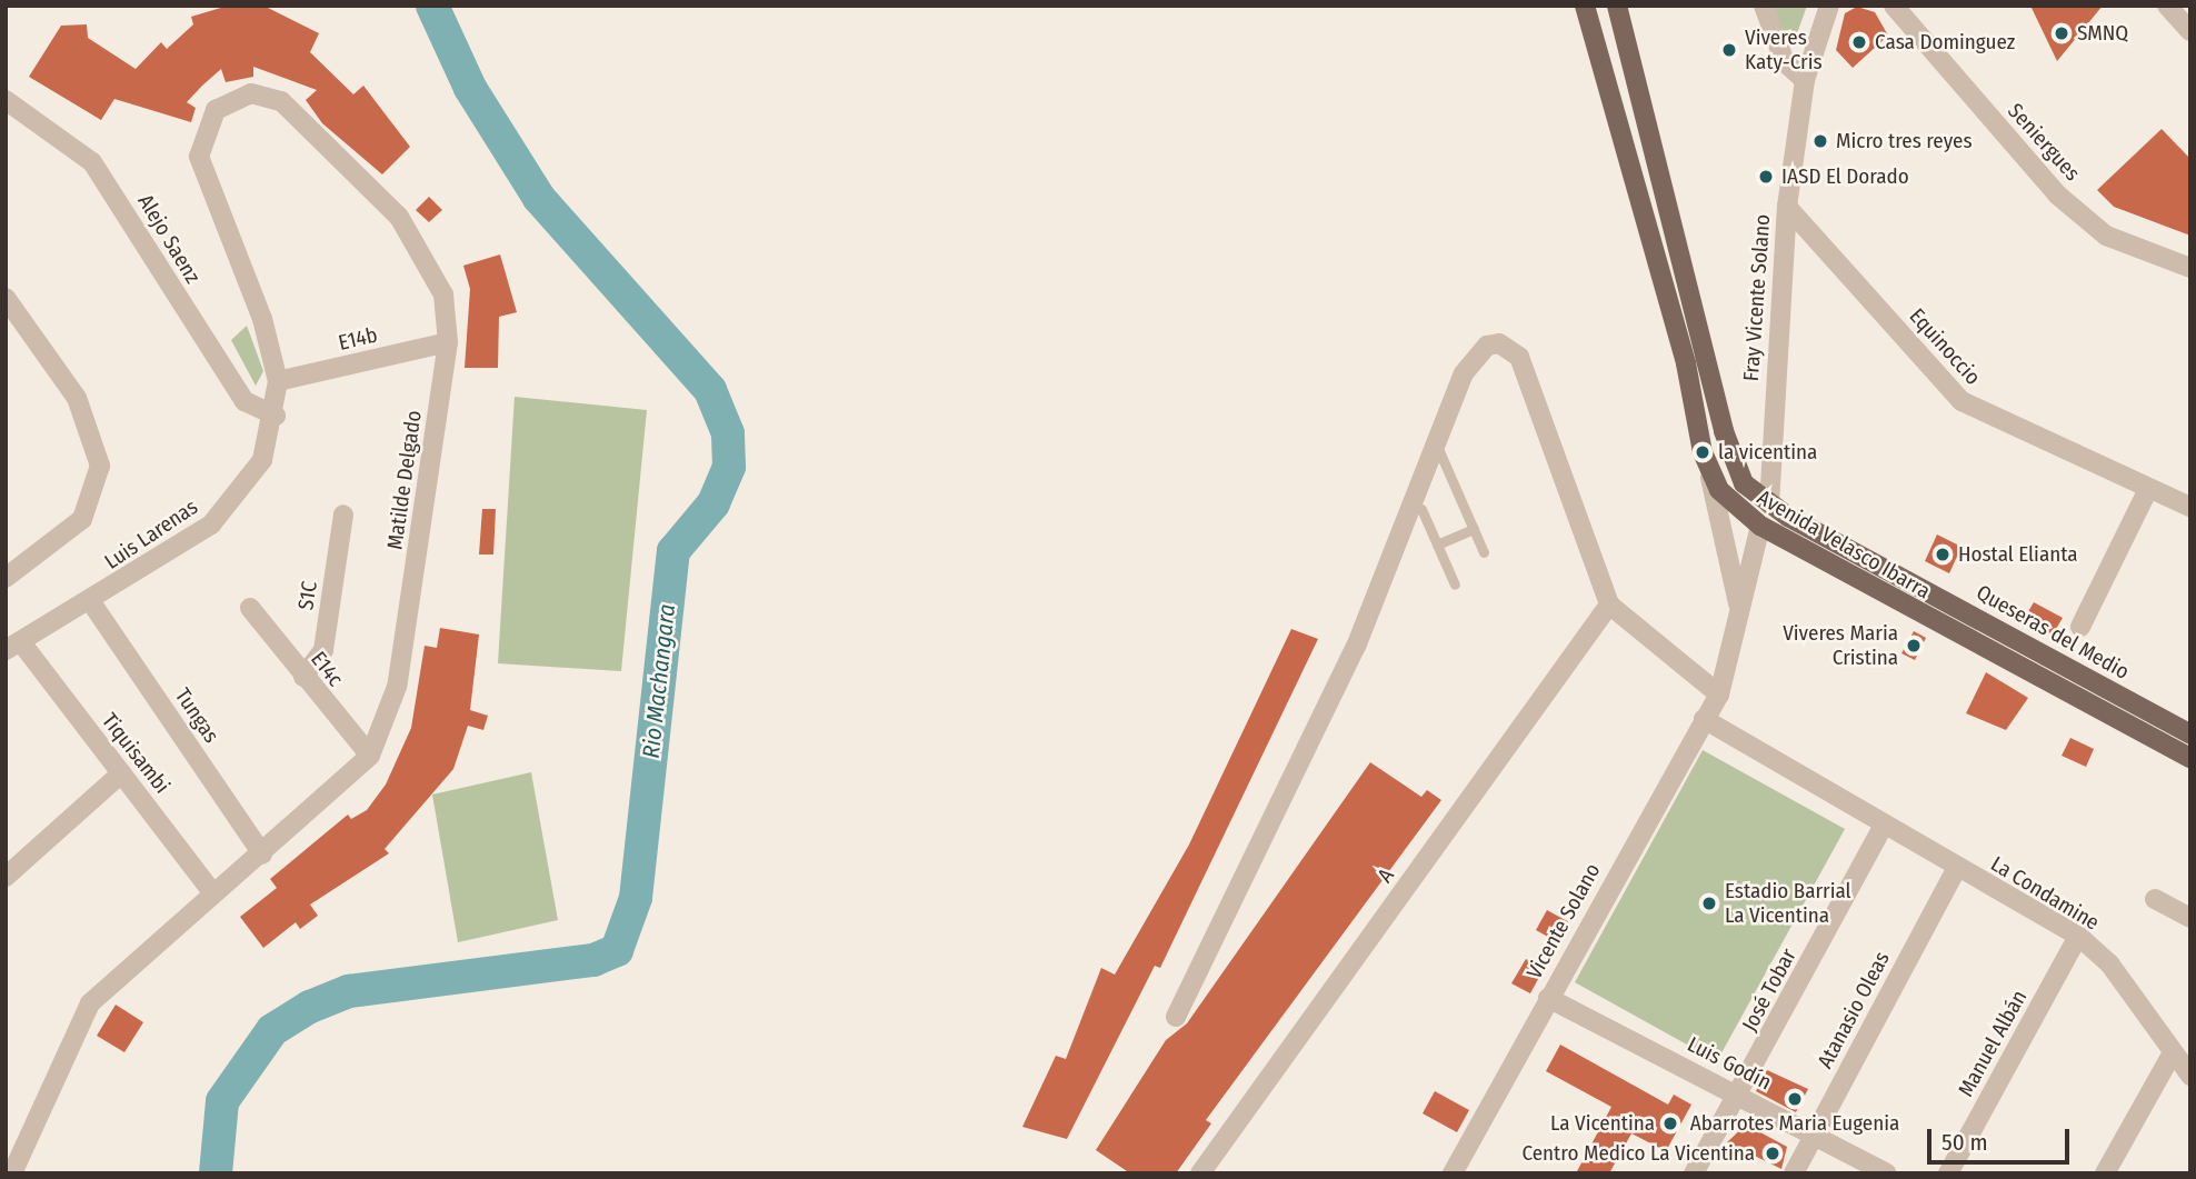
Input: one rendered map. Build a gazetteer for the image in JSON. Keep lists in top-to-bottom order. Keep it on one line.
{"streets":{"main road":["Avenida Velasco Ibarra","Queseras del Medio"],"street":["Seniergues","Alejo Saenz","Fray Vicente Solano","E14b","Equinoccio","Matilde Delgado","Luis Larenas","S1C","E14c","Tungas","Tiquisambi","A","La Condamine","Vicente Solano","José Tobar","Atanasio Oleas","Manuel Albán","Luis Godín"]},"crossings":[["Alejo Saenz","Matilde Delgado"],["Alejo Saenz","Luis Larenas"],["Fray Vicente Solano","Equinoccio"],["Fray Vicente Solano","Avenida Velasco Ibarra"],["Fray Vicente Solano","Queseras del Medio"],["E14b","Matilde Delgado"],["Matilde Delgado","Luis Larenas"],["Matilde Delgado","E14c"],["Matilde Delgado","Tungas"],["Matilde Delgado","Tiquisambi"],["Luis Larenas","Tungas"],["Luis Larenas","Tiquisambi"],["Avenida Velasco Ibarra","Queseras del Medio"],["S1C","E14c"],["La Condamine","Atanasio Oleas"],["La Condamine","Manuel Albán"],["Vicente Solano","Luis Godín"],["José Tobar","Luis Godín"],["Atanasio Oleas","Luis Godín"]],"water":["Rio Machangara"],"places":["SMNQ","Casa Dominguez","Viveres Katy-Cris","Micro tres reyes","IASD El Dorado","la vicentina","Hostal Elianta","Viveres Maria Cristina","Estadio Barrial La Vicentina","Abarrotes Maria Eugenia","La Vicentina","Centro Medico La Vicentina"],"scale_bar":"50 m"}
